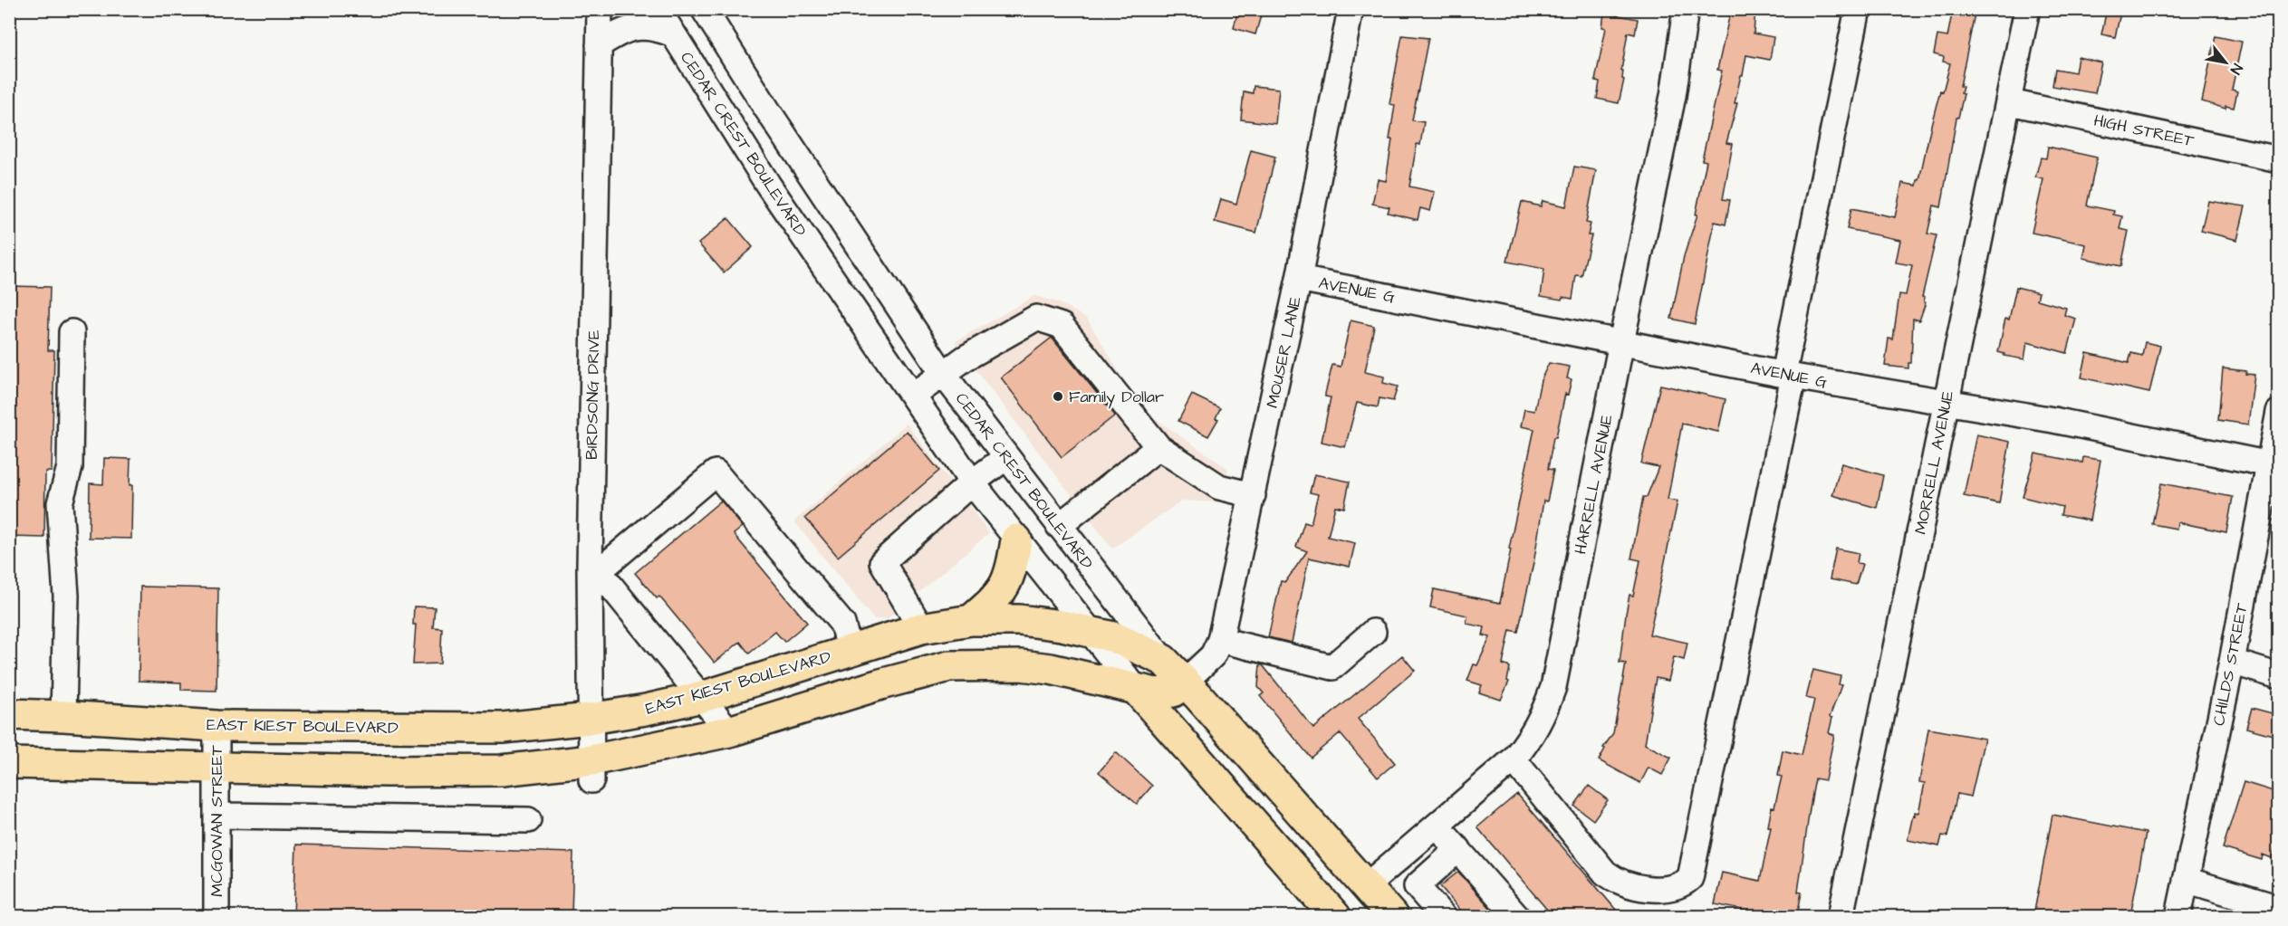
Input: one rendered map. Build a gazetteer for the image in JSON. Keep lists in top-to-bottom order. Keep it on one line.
{"streets":{"main road":["CEDAR CREST BOULEVARD","EAST KIEST BOULEVARD"],"street":["HIGH STREET","AVENUE G","MOUSER LANE","BIRDSONG DRIVE","MORRELL AVENUE","HARRELL AVENUE","CHILDS STREET","MCGOWAN STREET"]},"crossings":[["HIGH STREET","MORRELL AVENUE"],["CEDAR CREST BOULEVARD","MOUSER LANE"],["CEDAR CREST BOULEVARD","HARRELL AVENUE"],["CEDAR CREST BOULEVARD","EAST KIEST BOULEVARD"],["AVENUE G","MOUSER LANE"],["AVENUE G","MORRELL AVENUE"],["AVENUE G","HARRELL AVENUE"],["AVENUE G","CHILDS STREET"],["BIRDSONG DRIVE","EAST KIEST BOULEVARD"],["EAST KIEST BOULEVARD","MCGOWAN STREET"]],"places":["Family Dollar"],"north":"bottom right"}
